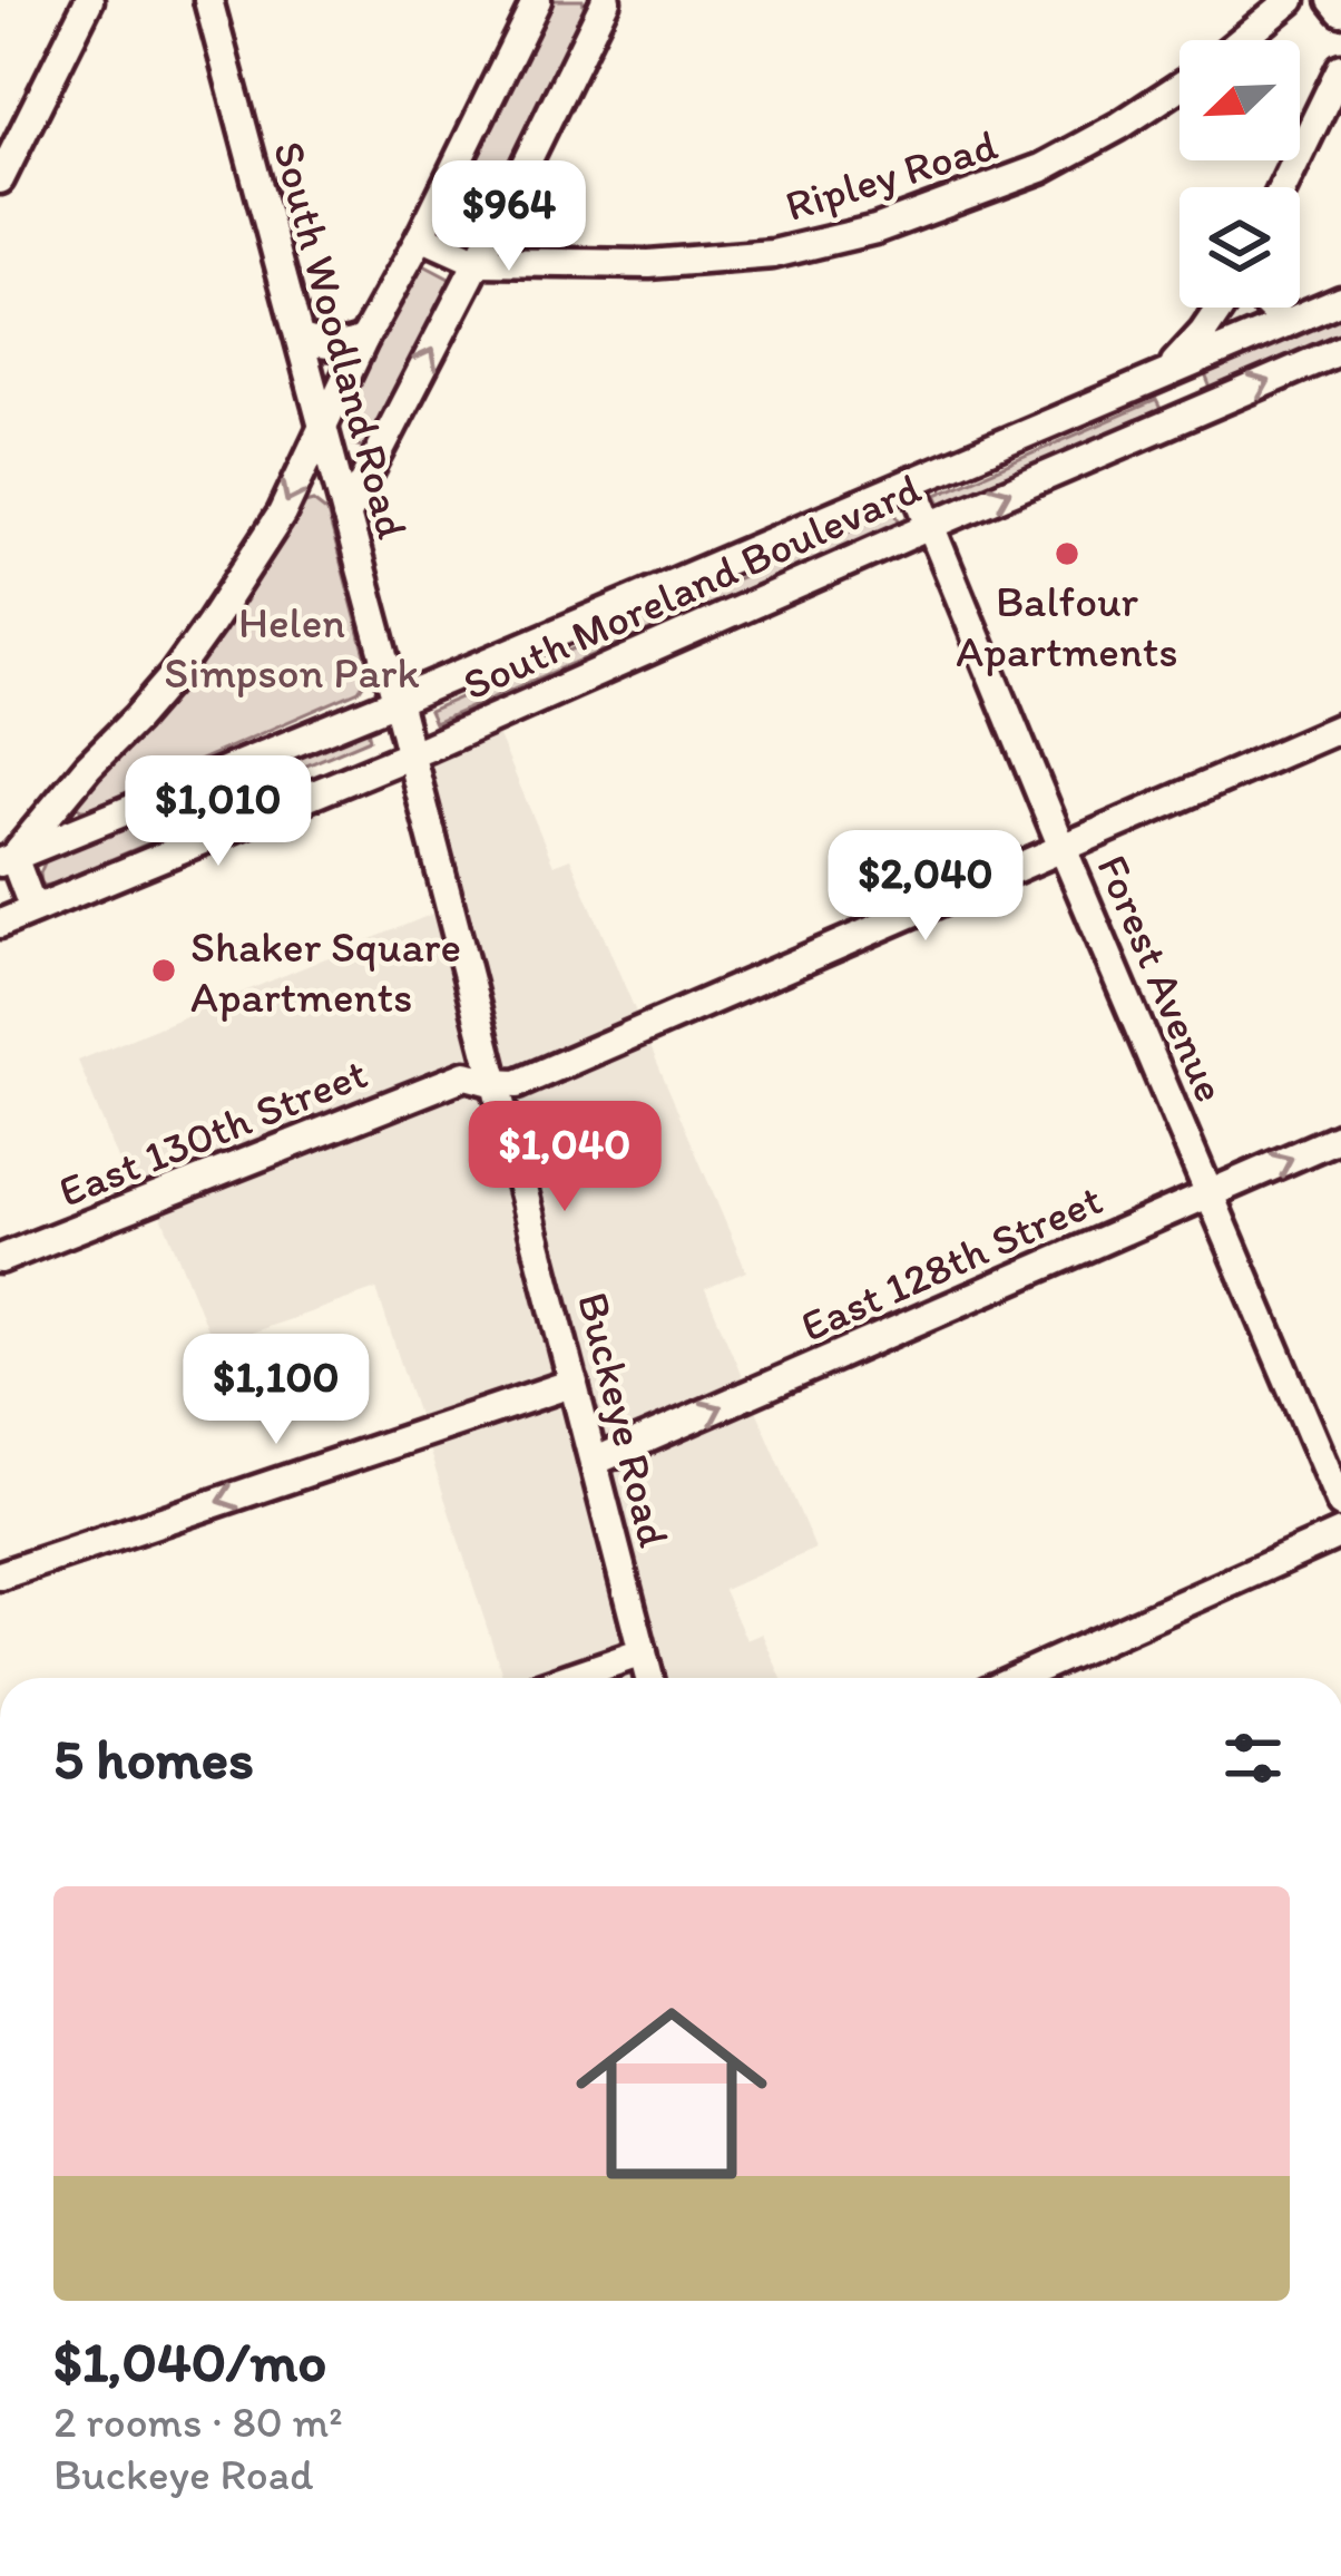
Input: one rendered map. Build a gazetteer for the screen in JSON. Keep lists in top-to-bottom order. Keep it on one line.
{"streets":{"street":["Ripley Road","South Woodland Road","South Moreland Boulevard","Forest Avenue","East 130th Street","East 128th Street","Buckeye Road"]},"crossings":[["South Woodland Road","South Moreland Boulevard"],["South Woodland Road","Buckeye Road"],["South Moreland Boulevard","Forest Avenue"],["South Moreland Boulevard","Buckeye Road"],["Forest Avenue","East 130th Street"],["Forest Avenue","East 128th Street"],["East 130th Street","Buckeye Road"],["East 128th Street","Buckeye Road"]],"one_way":["East 128th Street"],"parks":["Helen Simpson Park"],"places":["Balfour Apartments","Shaker Square Apartments"],"north":"bottom left","page":{"price":["$964","$1,010","$2,040","$1,040","$1,100"],"heading":"5 homes","list":[{"name":"$1,040/mo","note":"2 rooms · 80 m² · Buckeye Road"}]}}
